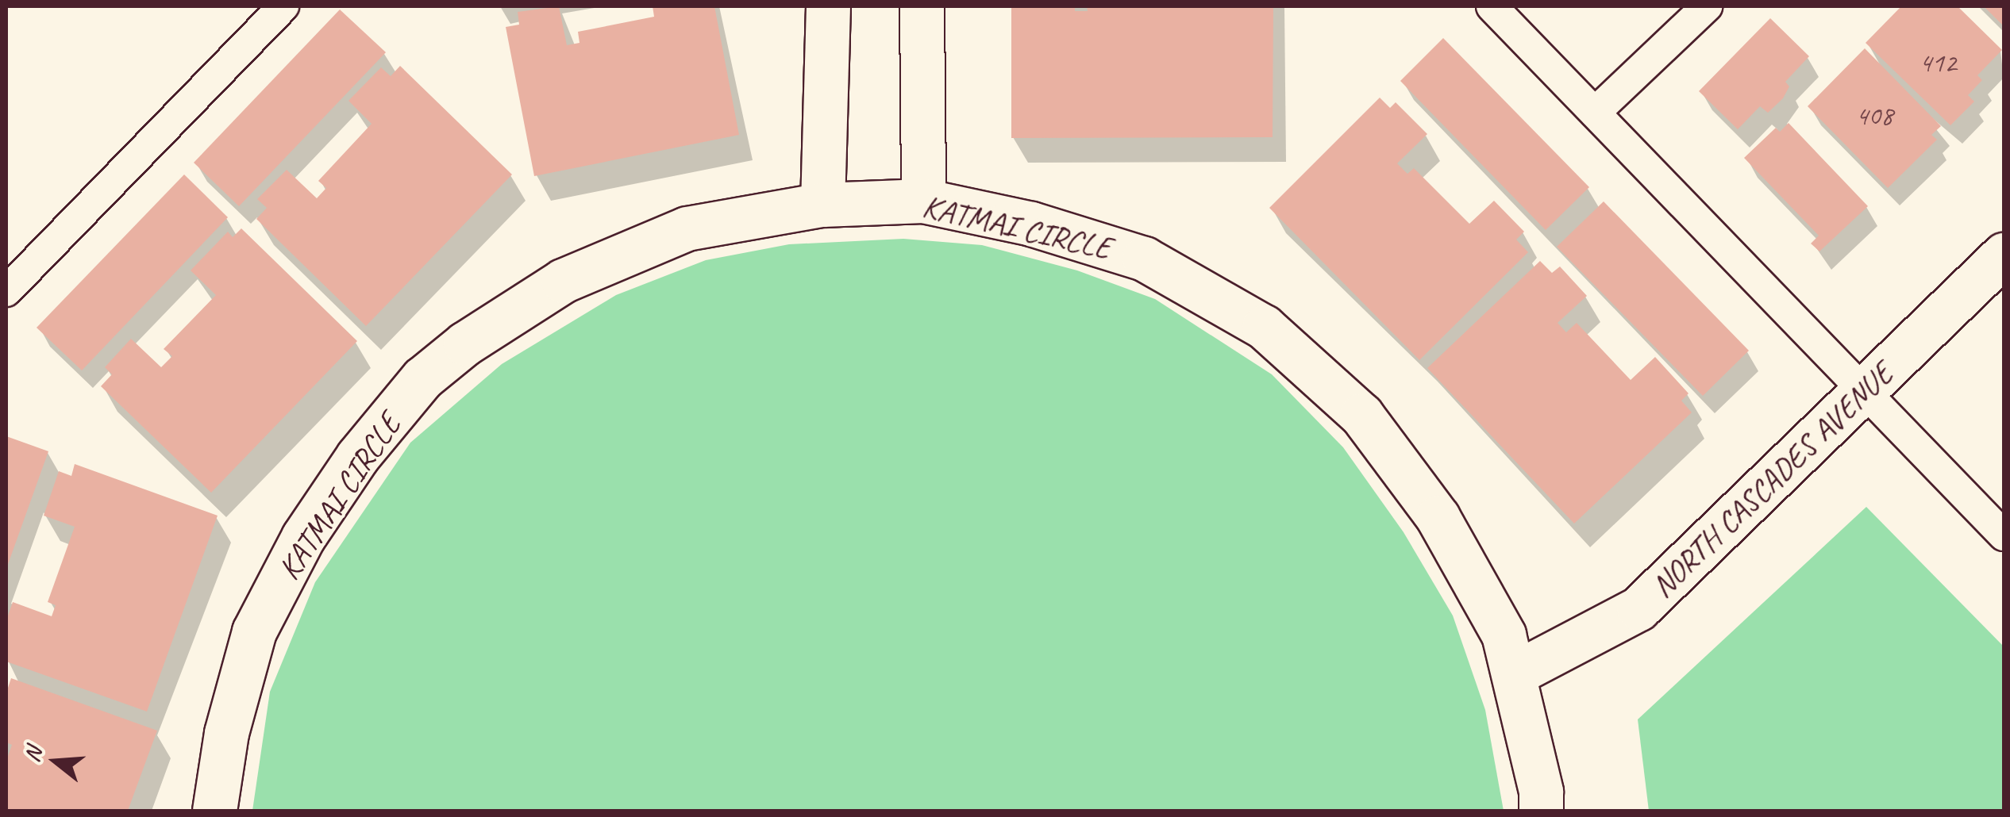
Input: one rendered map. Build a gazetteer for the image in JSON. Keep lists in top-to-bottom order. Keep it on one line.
{"streets":{"street":["KATMAI CIRCLE","NORTH CASCADES AVENUE"]},"crossings":[["KATMAI CIRCLE","NORTH CASCADES AVENUE"]],"house_numbers":["412","408"],"north":"left"}
